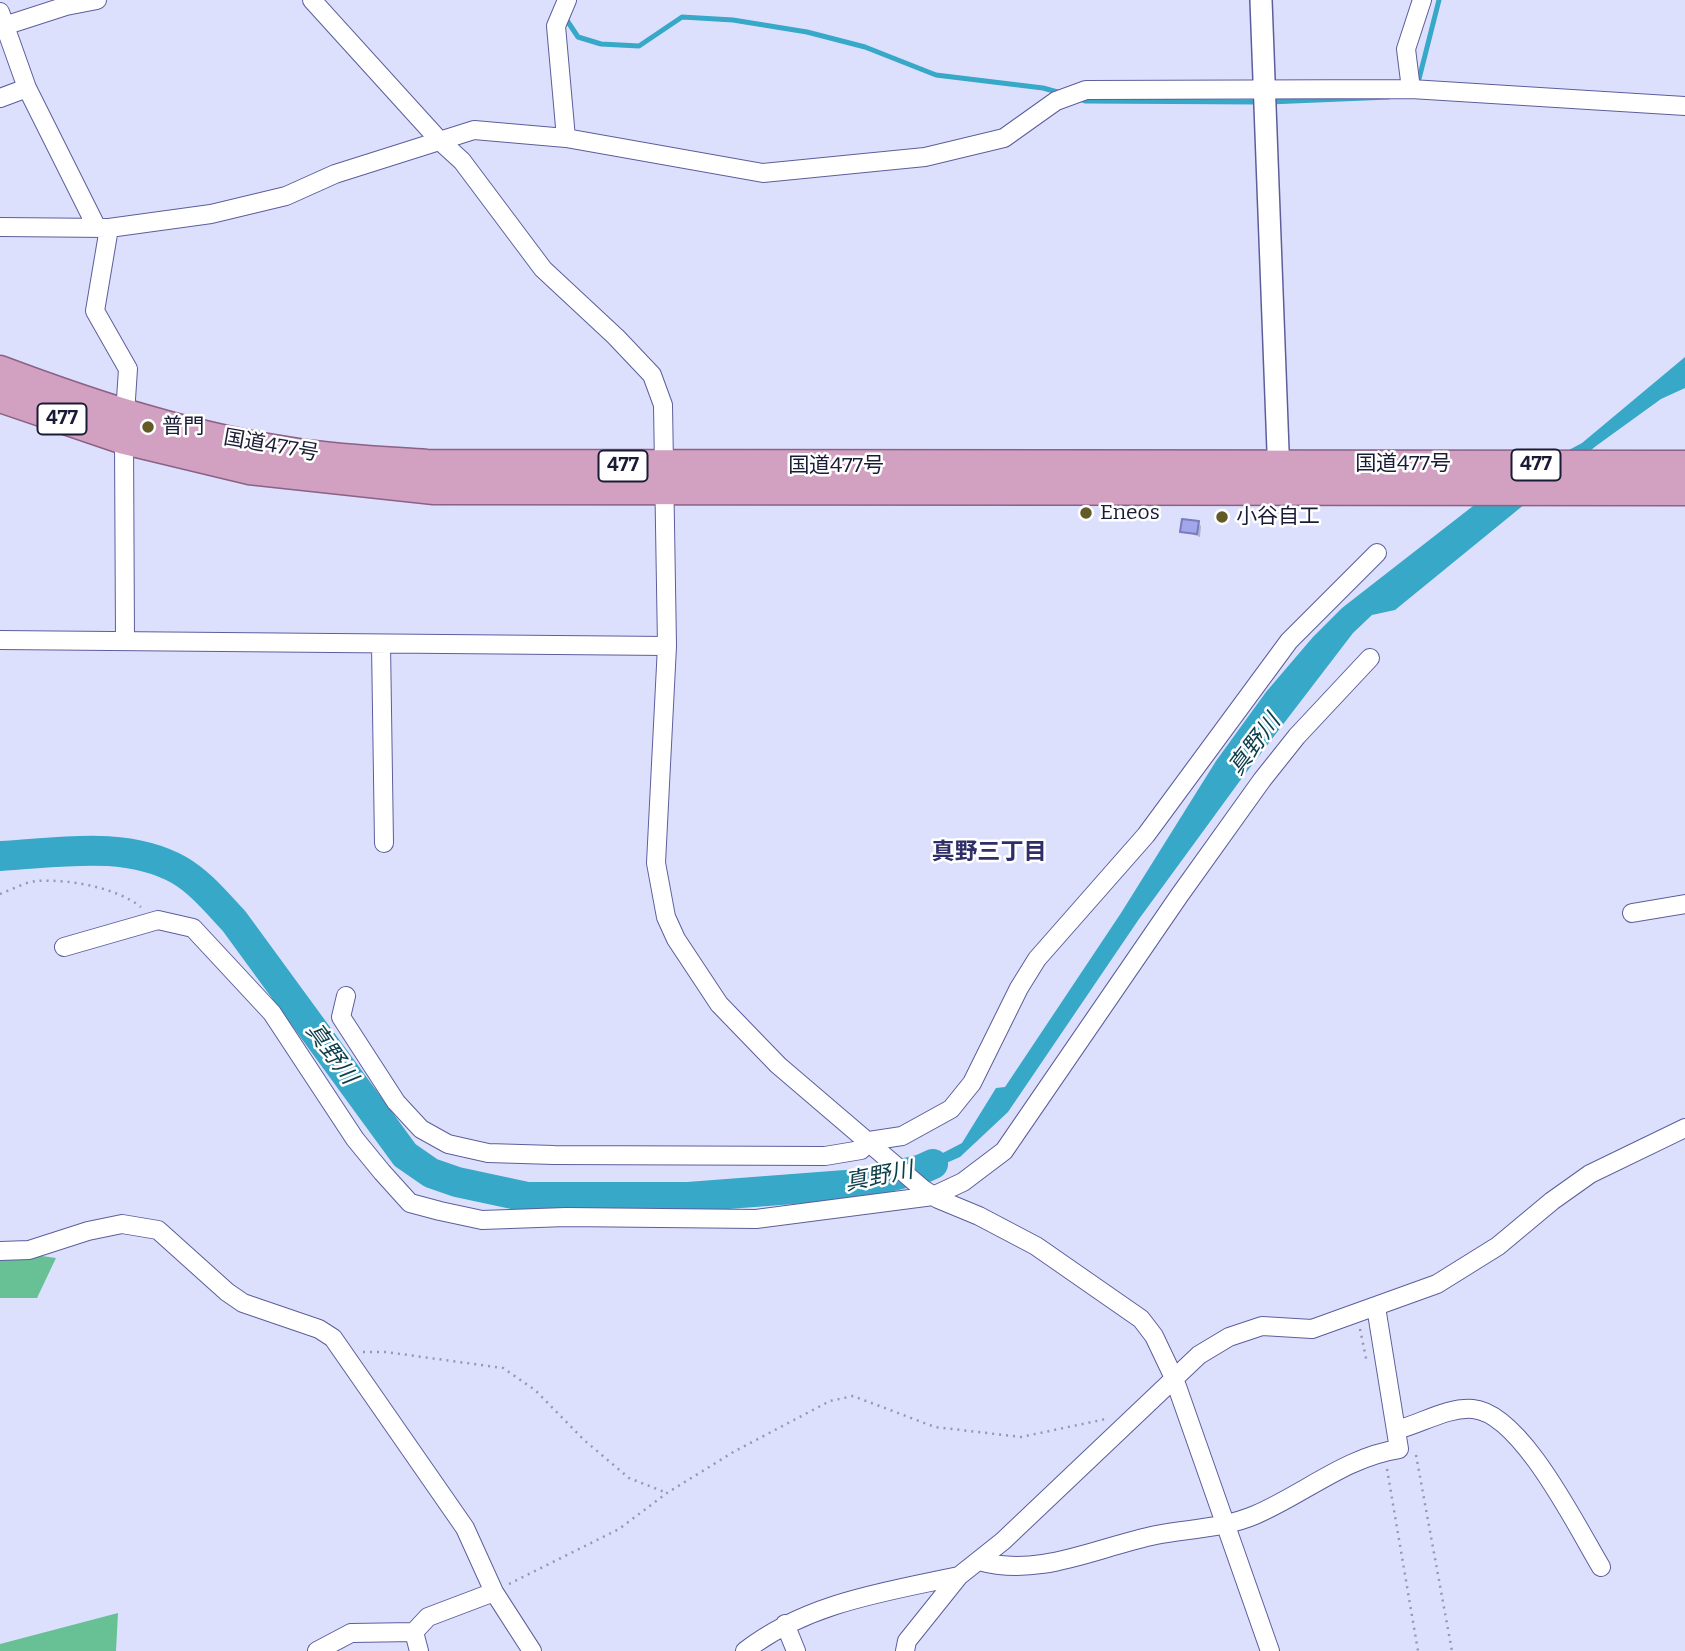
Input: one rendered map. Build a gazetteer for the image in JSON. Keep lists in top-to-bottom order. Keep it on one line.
{"streets":{"highway":["477","国道477号"]},"districts":["真野三丁目"],"water":["真野川"],"places":["普門","Eneos","小谷自工"]}
